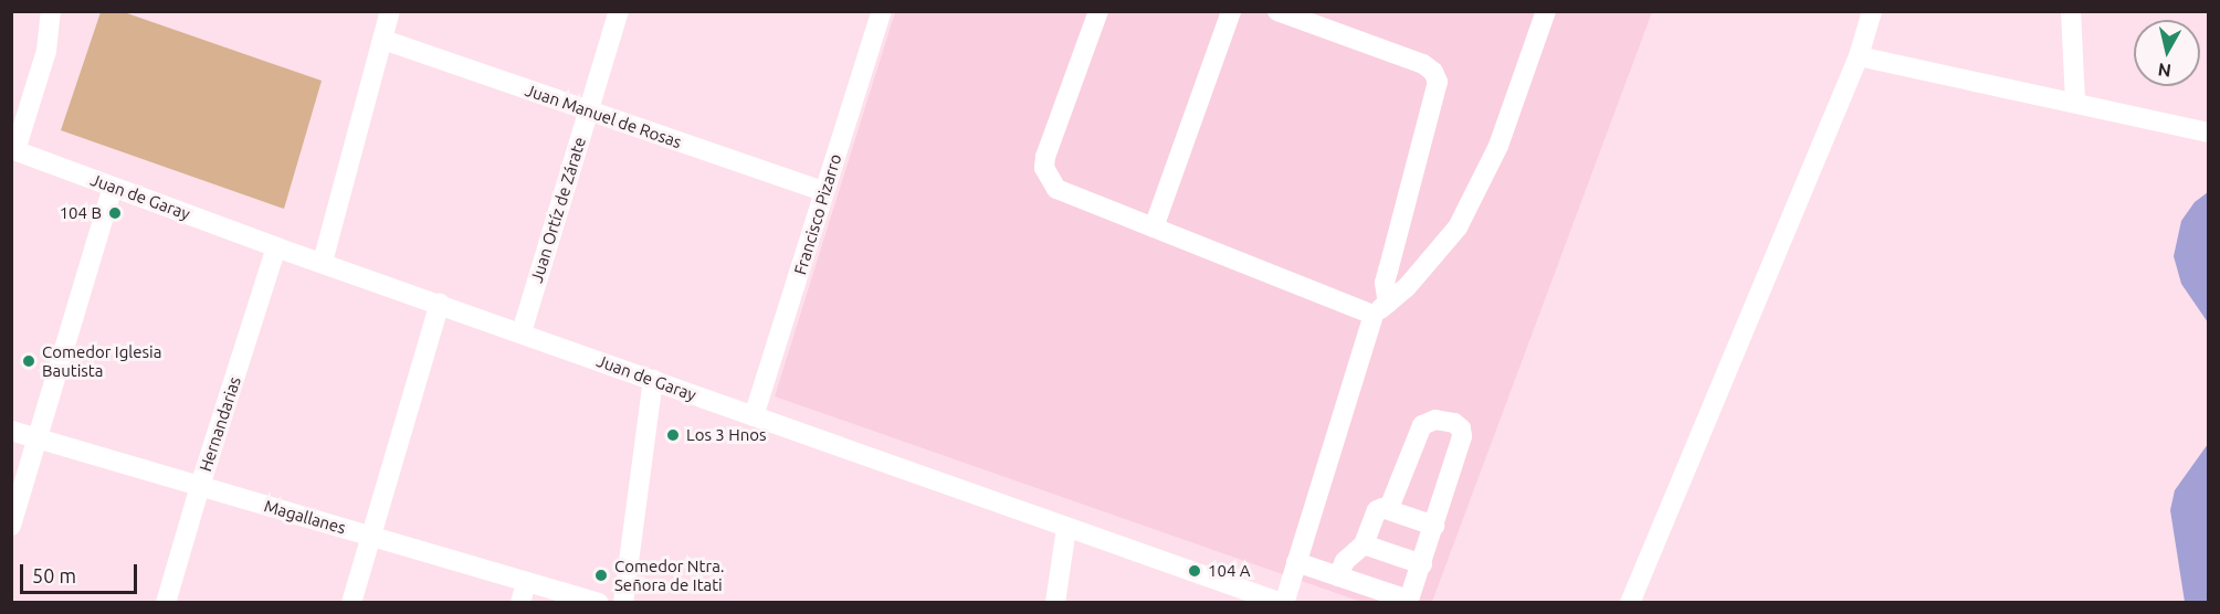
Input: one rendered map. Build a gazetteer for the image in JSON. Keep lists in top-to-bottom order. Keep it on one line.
{"streets":{"street":["Juan Manuel de Rosas","Juan de Garay","Juan Ortíz de Zárate","Francisco Pizarro","Hernandarias","Magallanes"]},"crossings":[["Juan Manuel de Rosas","Juan Ortíz de Zárate"],["Juan Manuel de Rosas","Francisco Pizarro"],["Juan de Garay","Juan Ortíz de Zárate"],["Juan de Garay","Francisco Pizarro"],["Juan de Garay","Hernandarias"],["Hernandarias","Magallanes"]],"places":["104 B","Comedor Iglesia Bautista","Los 3 Hnos","104 A","Comedor Ntra. Señora de Itati"],"scale_bar":"50 m","north":"bottom"}
